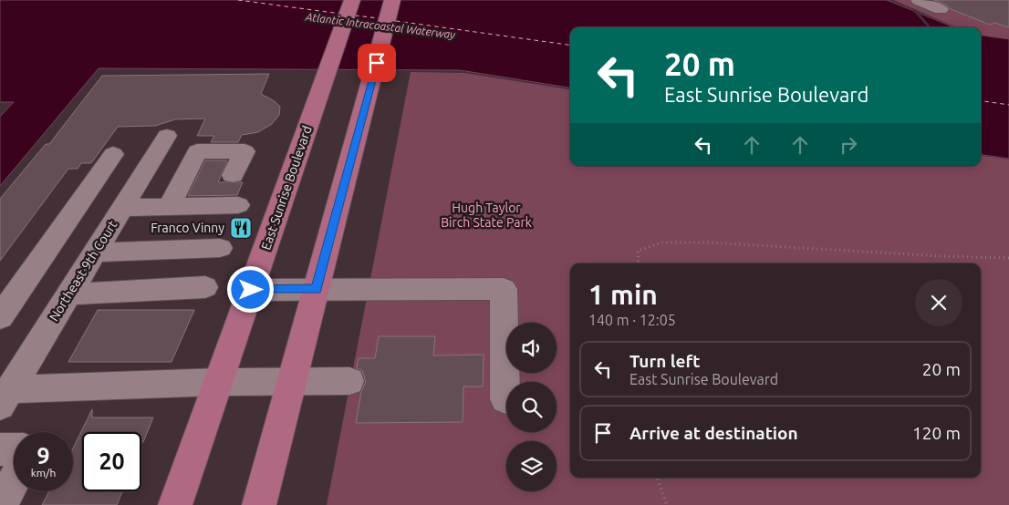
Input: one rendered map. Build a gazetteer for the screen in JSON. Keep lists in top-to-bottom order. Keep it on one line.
{"streets":{"main road":["East Sunrise Boulevard"],"street":["Northeast 9th Court"]},"water":["Atlantic Intracoastal Waterway"],"parks":["Hugh Taylor Birch State Park"],"places":{"restaurant":["Franco Vinny"]},"page":{"turn":["20 m","East Sunrise Boulevard"],"heading":["1 min","140 m · 12:05"],"list":[{"name":"Turn left","note":"East Sunrise Boulevard","value":"20 m"},{"name":"Arrive at destination","value":"120 m"}],"speed":"9 km/h","limit":"20"}}
